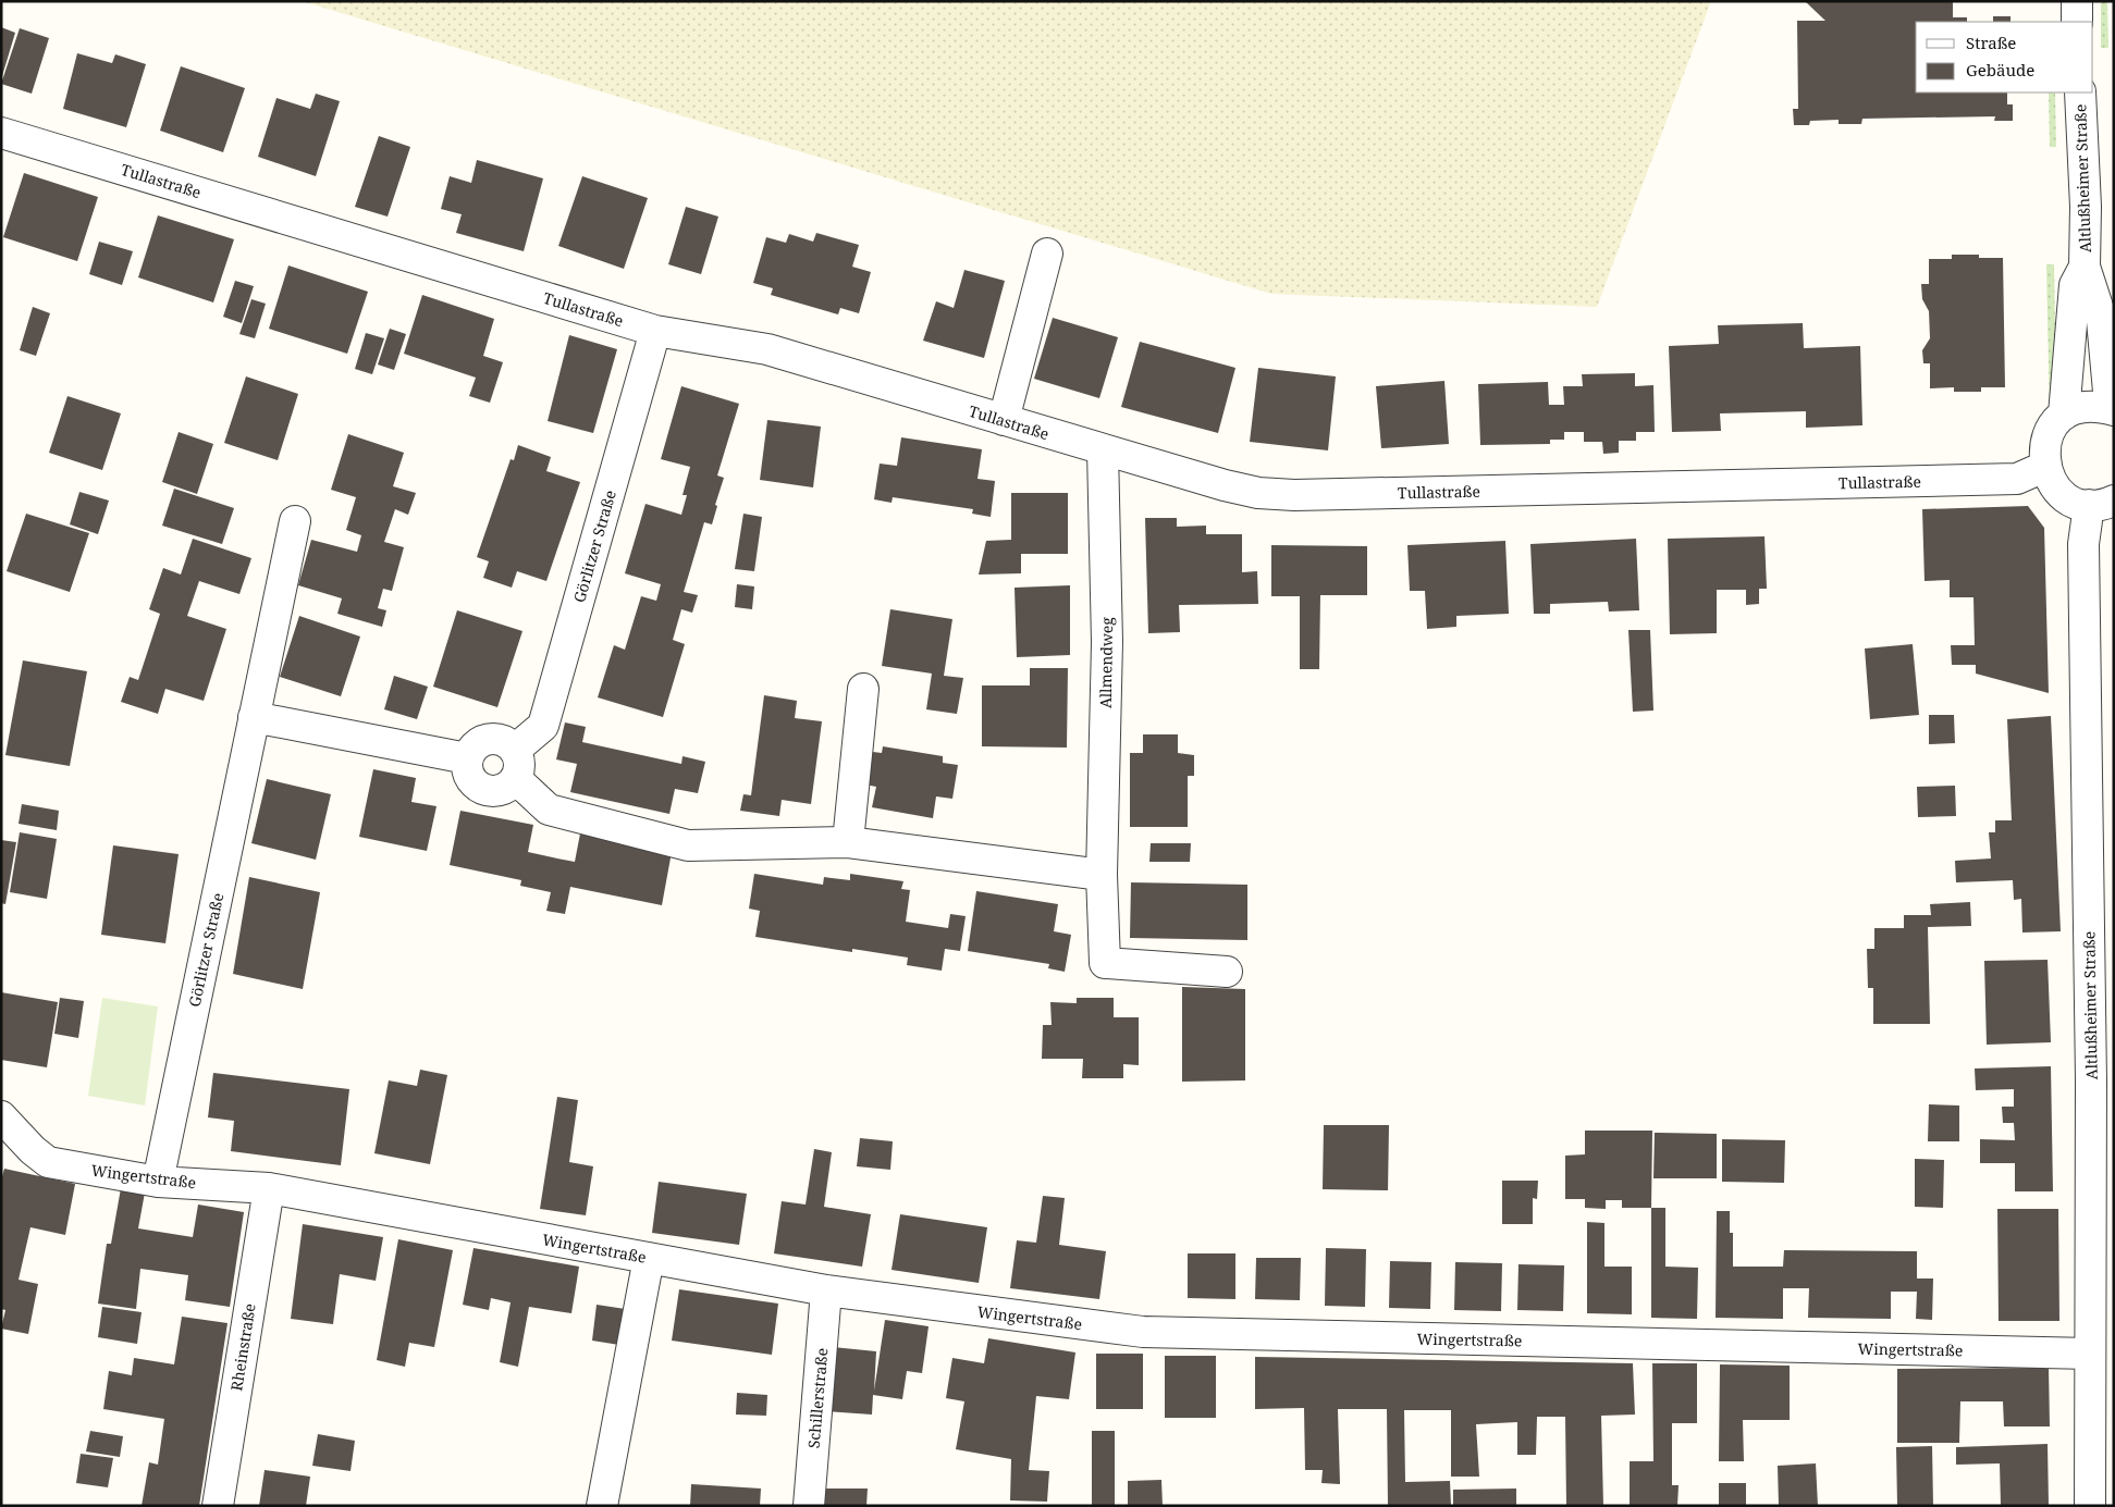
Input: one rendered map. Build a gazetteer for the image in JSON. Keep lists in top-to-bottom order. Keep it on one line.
{"streets":{"street":["Altlußheimer Straße","Tullastraße","Görlitzer Straße","Allmendweg","Wingertstraße","Rheinstraße","Schillerstraße"]},"crossings":[["Altlußheimer Straße","Tullastraße"],["Altlußheimer Straße","Wingertstraße"],["Tullastraße","Görlitzer Straße"],["Tullastraße","Allmendweg"],["Görlitzer Straße","Wingertstraße"],["Wingertstraße","Rheinstraße"],["Wingertstraße","Schillerstraße"]],"legend":["Straße","Gebäude"]}
